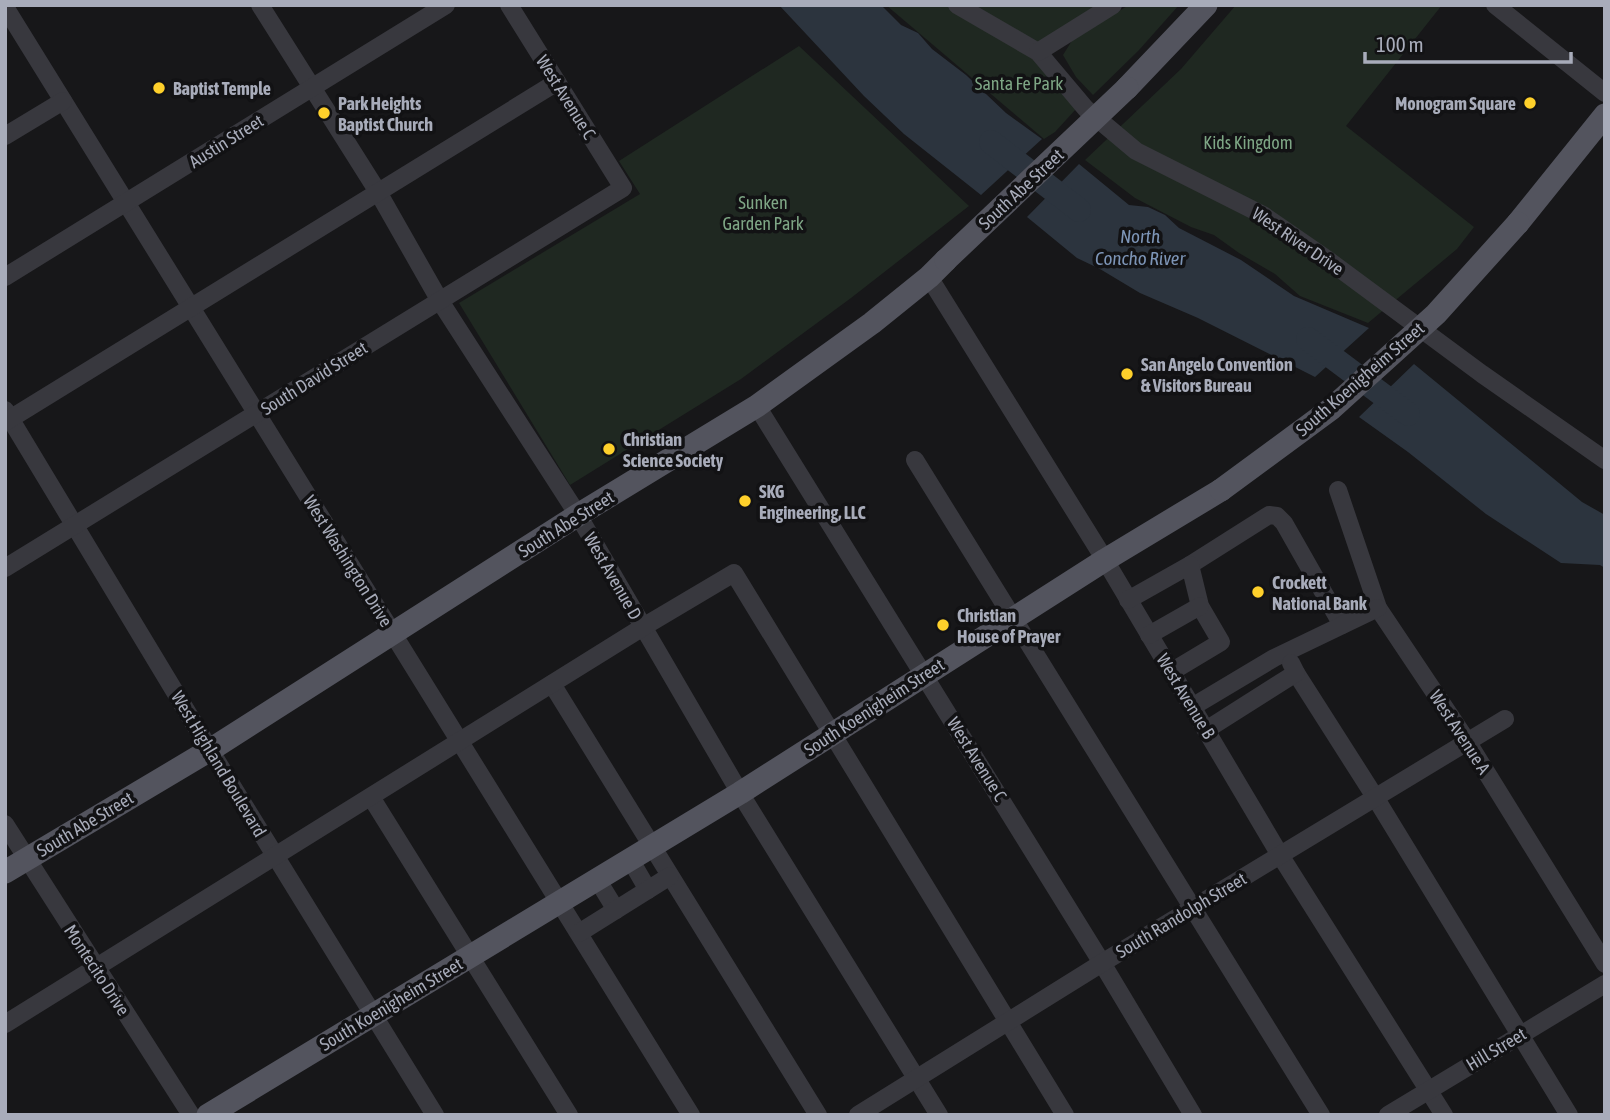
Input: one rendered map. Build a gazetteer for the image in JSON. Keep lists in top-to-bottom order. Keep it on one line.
{"streets":{"main road":["South Abe Street","South Koenigheim Street"],"street":["West Avenue C","Austin Street","West River Drive","South David Street","West Washington Drive","West Avenue D","West Avenue B","West Avenue A","West Highland Boulevard","South Randolph Street","Montecito Drive","Hill Street"]},"crossings":[["West Avenue C","South Abe Street"],["West Avenue C","South David Street"],["West Avenue C","South Koenigheim Street"],["West Avenue C","South Randolph Street"],["Austin Street","West Washington Drive"],["Austin Street","West Avenue D"],["South Abe Street","West Washington Drive"],["South Abe Street","West Avenue D"],["South Abe Street","West Avenue B"],["South Abe Street","West Highland Boulevard"],["South Abe Street","Montecito Drive"],["South David Street","West Washington Drive"],["South David Street","West Avenue D"],["South David Street","West Highland Boulevard"],["South Koenigheim Street","West Washington Drive"],["South Koenigheim Street","West Avenue D"],["South Koenigheim Street","West Avenue B"],["South Koenigheim Street","West Highland Boulevard"],["West Avenue D","South Randolph Street"],["West Avenue B","South Randolph Street"],["West Avenue B","Hill Street"],["West Avenue A","South Randolph Street"]],"water":["North Concho River"],"parks":["Santa Fe Park","Kids Kingdom","Sunken Garden Park"],"places":["Baptist Temple","Monogram Square","Park Heights Baptist Church","San Angelo Convention & Visitors Bureau","Christian Science Society","SKG Engineering, LLC","Crockett National Bank","Christian House of Prayer"],"scale_bar":"100 m"}
